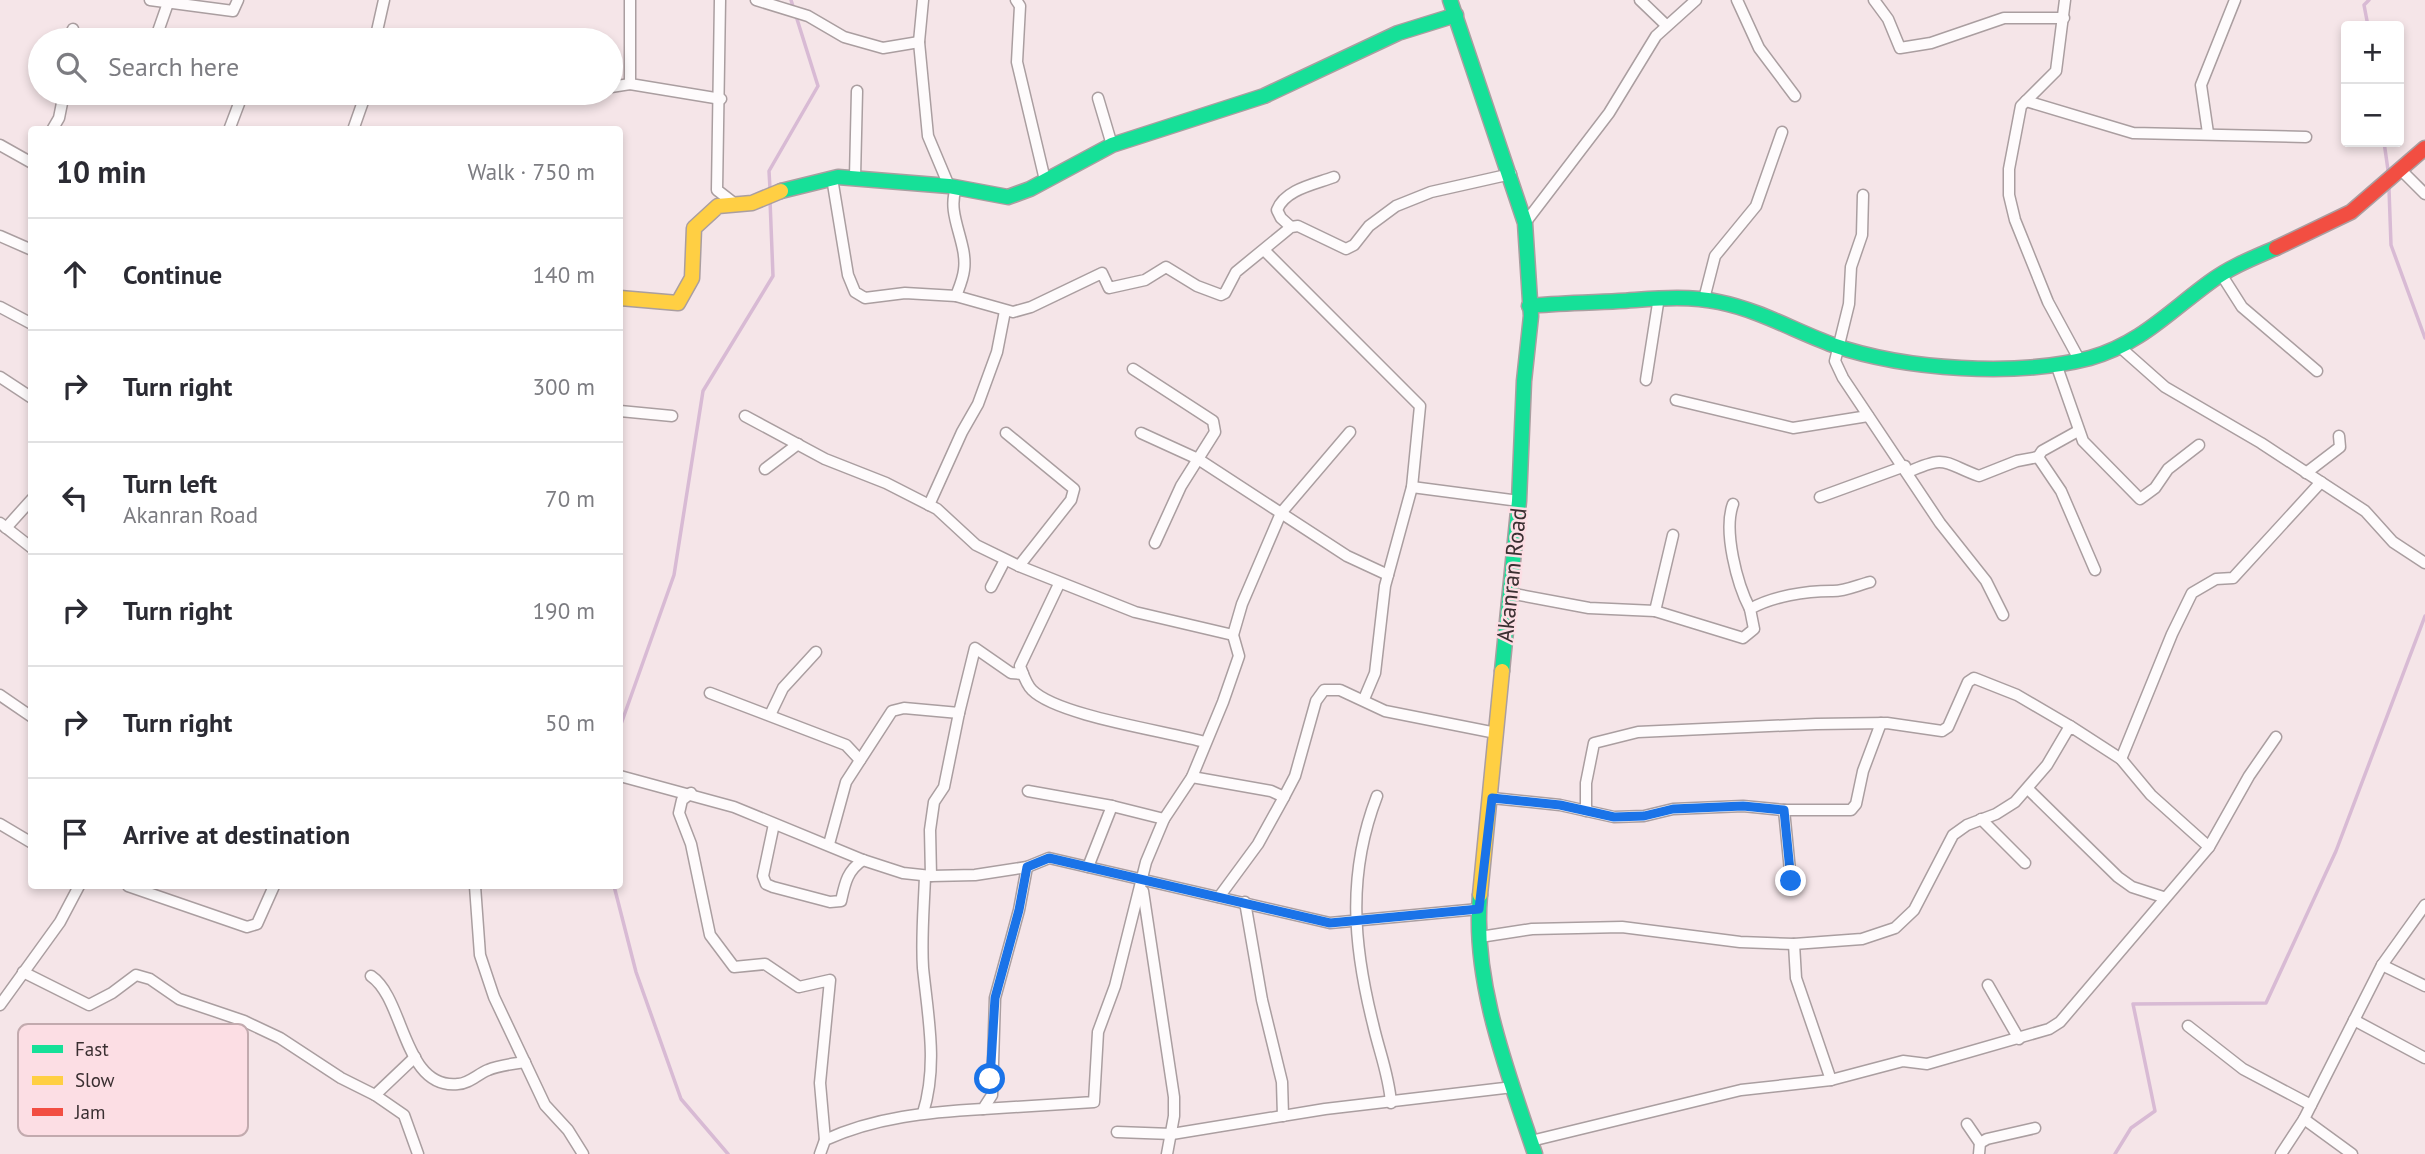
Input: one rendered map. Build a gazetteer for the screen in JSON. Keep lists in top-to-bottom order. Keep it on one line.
{"streets":{"street":["Akanran Road"]},"legend":["Fast","Slow","Jam"],"page":{"map_buttons":["+","−"],"search":"Search here","heading":["10 min","Walk · 750 m"],"list":[["Continue","140 m"],["Turn right","300 m"],["Turn left","Akanran Road","70 m"],["Turn right","190 m"],["Turn right","50 m"],"Arrive at destination"]}}
